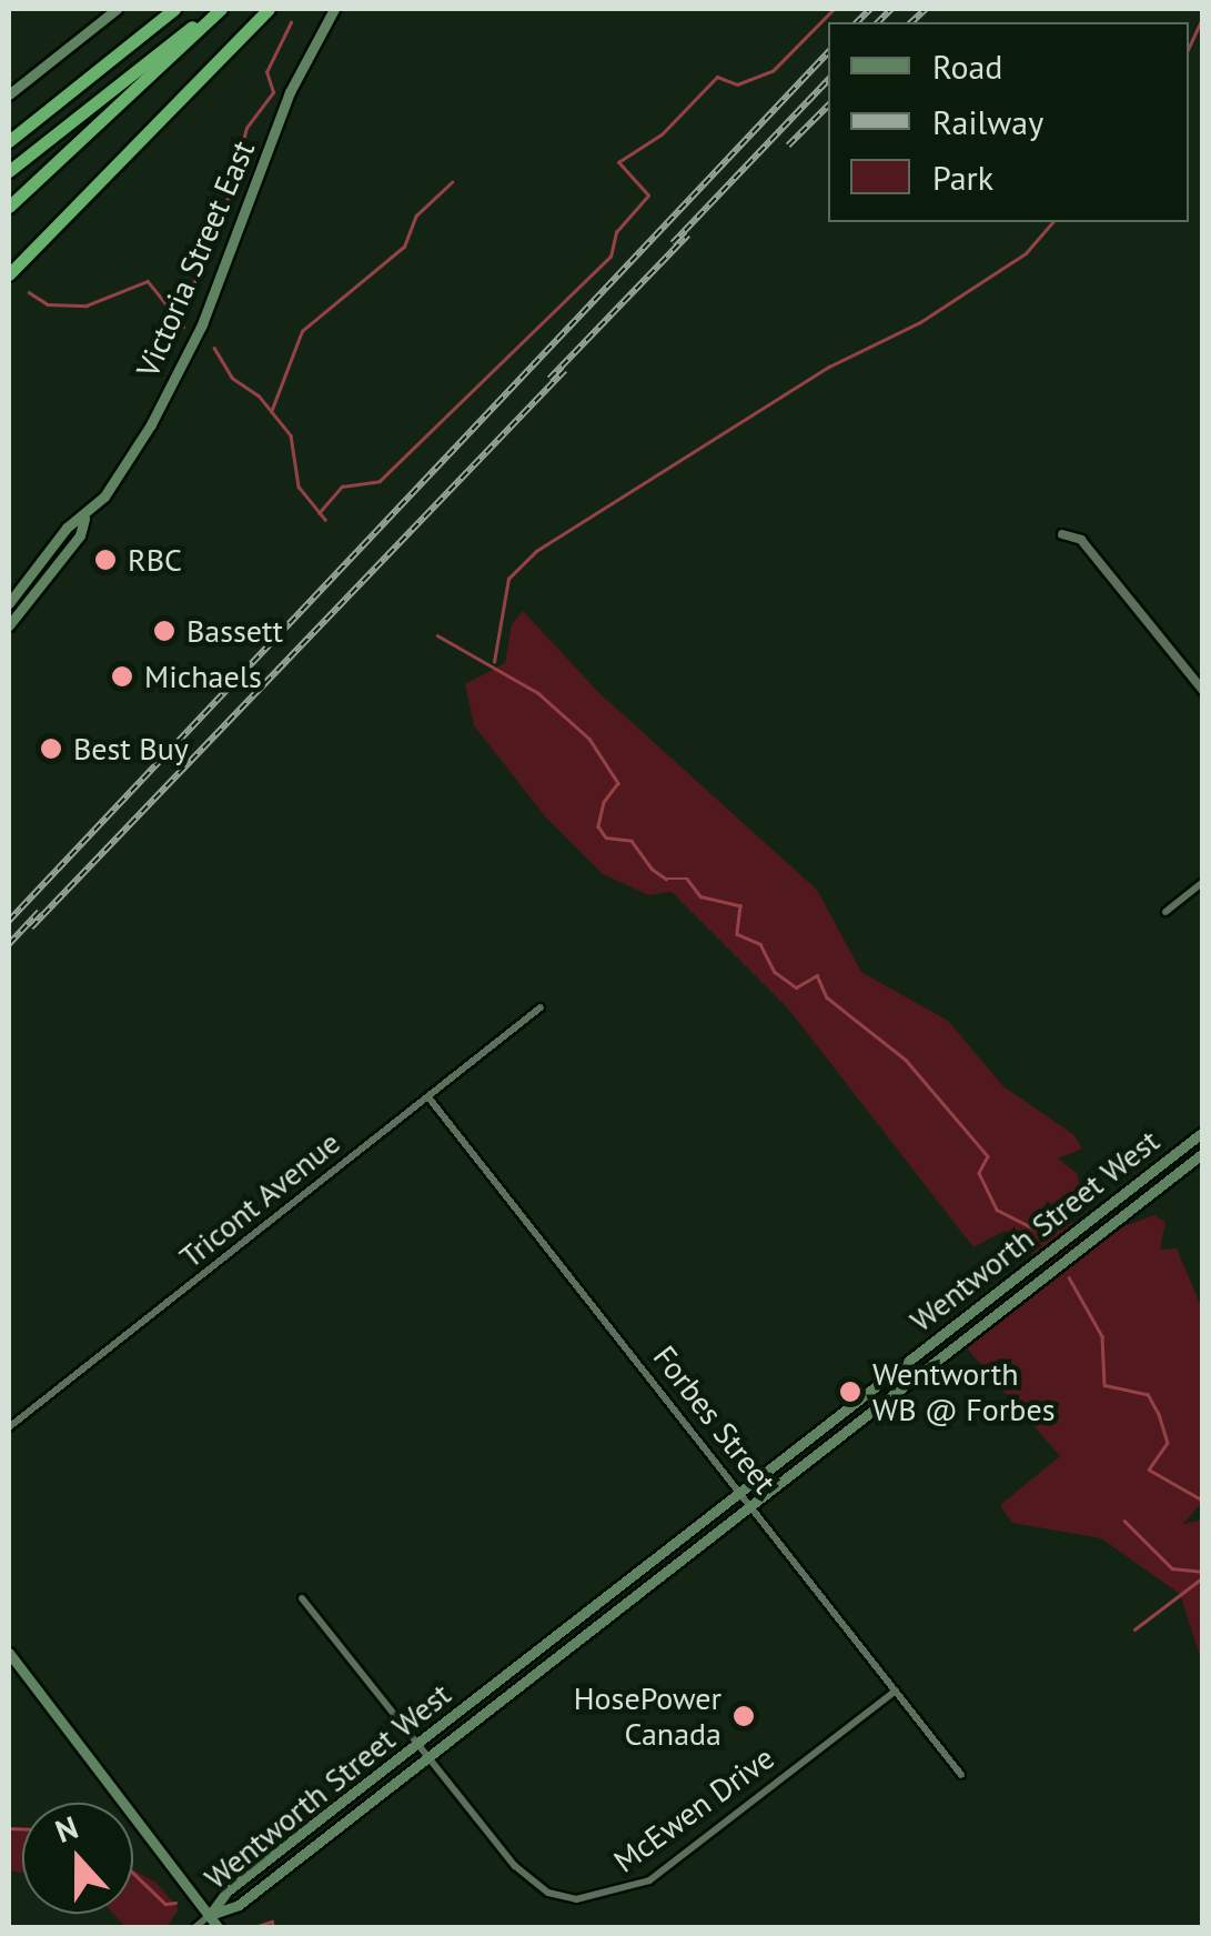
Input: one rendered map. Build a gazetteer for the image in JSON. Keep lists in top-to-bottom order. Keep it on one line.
{"streets":{"main road":["Victoria Street East","Wentworth Street West"],"street":["Tricont Avenue","Forbes Street","McEwen Drive"]},"crossings":[["Tricont Avenue","Forbes Street"],["Wentworth Street West","Forbes Street"],["Wentworth Street West","McEwen Drive"],["Forbes Street","McEwen Drive"]],"places":["RBC","Bassett","Michaels","Best Buy","Wentworth WB @ Forbes","HosePower Canada"],"legend":["Road","Railway","Park"],"north":"top"}
